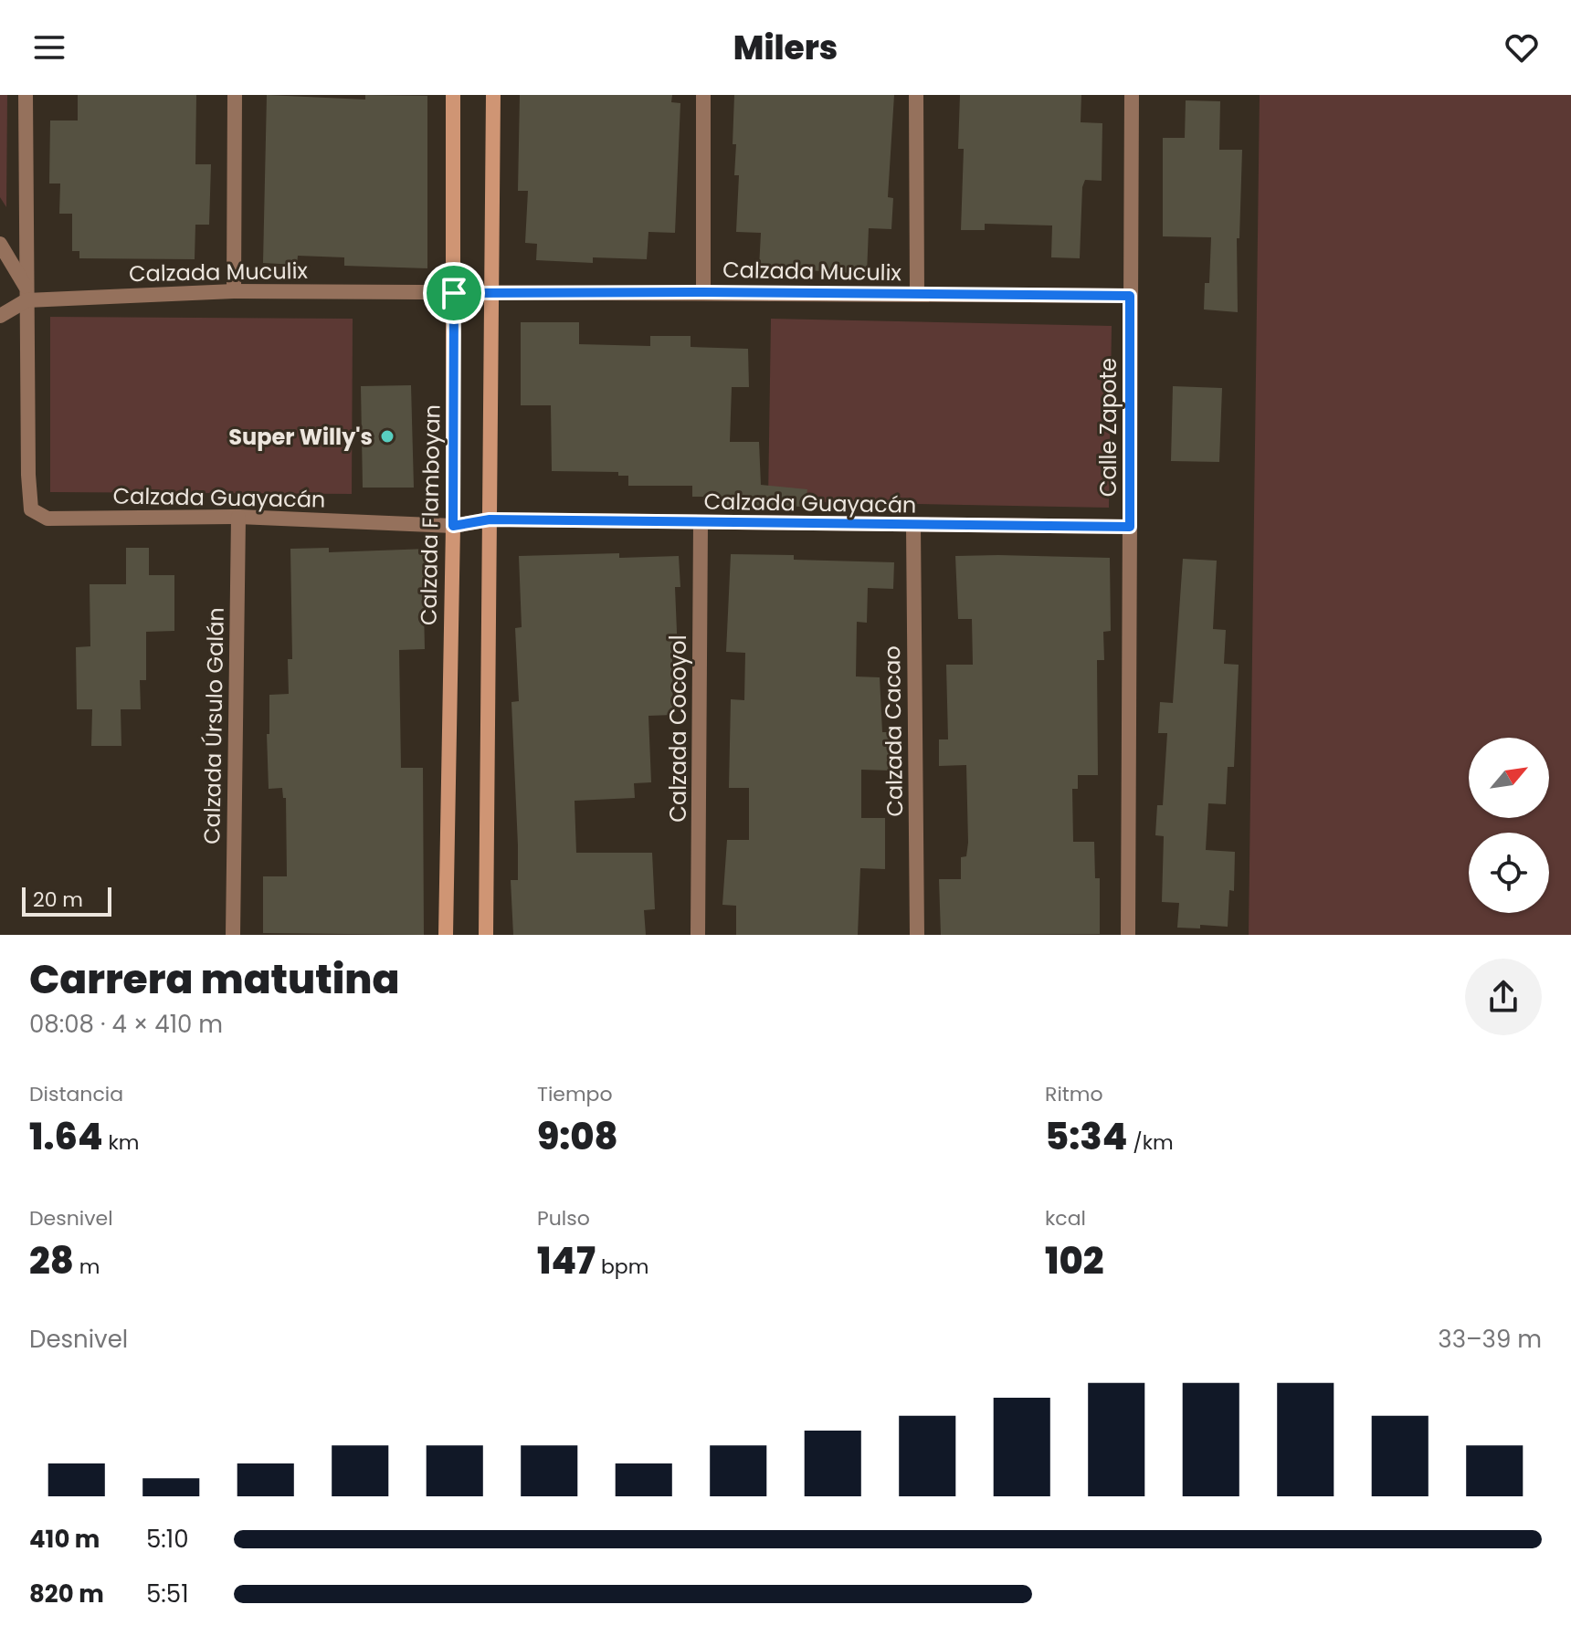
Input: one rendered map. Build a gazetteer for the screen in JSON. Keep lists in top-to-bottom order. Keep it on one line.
{"streets":{"main road":["Calzada Flamboyan"],"street":["Calzada Muculix","Calle Zapote","Calzada Guayacán","Calzada Úrsulo Galán","Calzada Cocoyol","Calzada Cacao"]},"crossings":[["Calzada Muculix","Calle Zapote"],["Calzada Muculix","Calzada Guayacán"],["Calzada Muculix","Calzada Flamboyan"],["Calle Zapote","Calzada Guayacán"],["Calzada Guayacán","Calzada Flamboyan"],["Calzada Guayacán","Calzada Úrsulo Galán"],["Calzada Guayacán","Calzada Cocoyol"],["Calzada Guayacán","Calzada Cacao"]],"places":["Super Willy's"],"scale_bar":"20 m","north":"top right","page":{"header":"Milers","scale":"20 m","heading":["Carrera matutina","08:08 · 4 × 410 m"],"stats":[["Distancia","1.64 km"],["Tiempo","9:08"],["Ritmo","5:34 /km"],["Desnivel","28 m"],["Pulso","147 bpm"],["kcal","102"]],"chart":["Desnivel","33–39 m"],"list":[{"name":"410 m","note":"5:10"},{"name":"820 m","note":"5:51"}]}}
